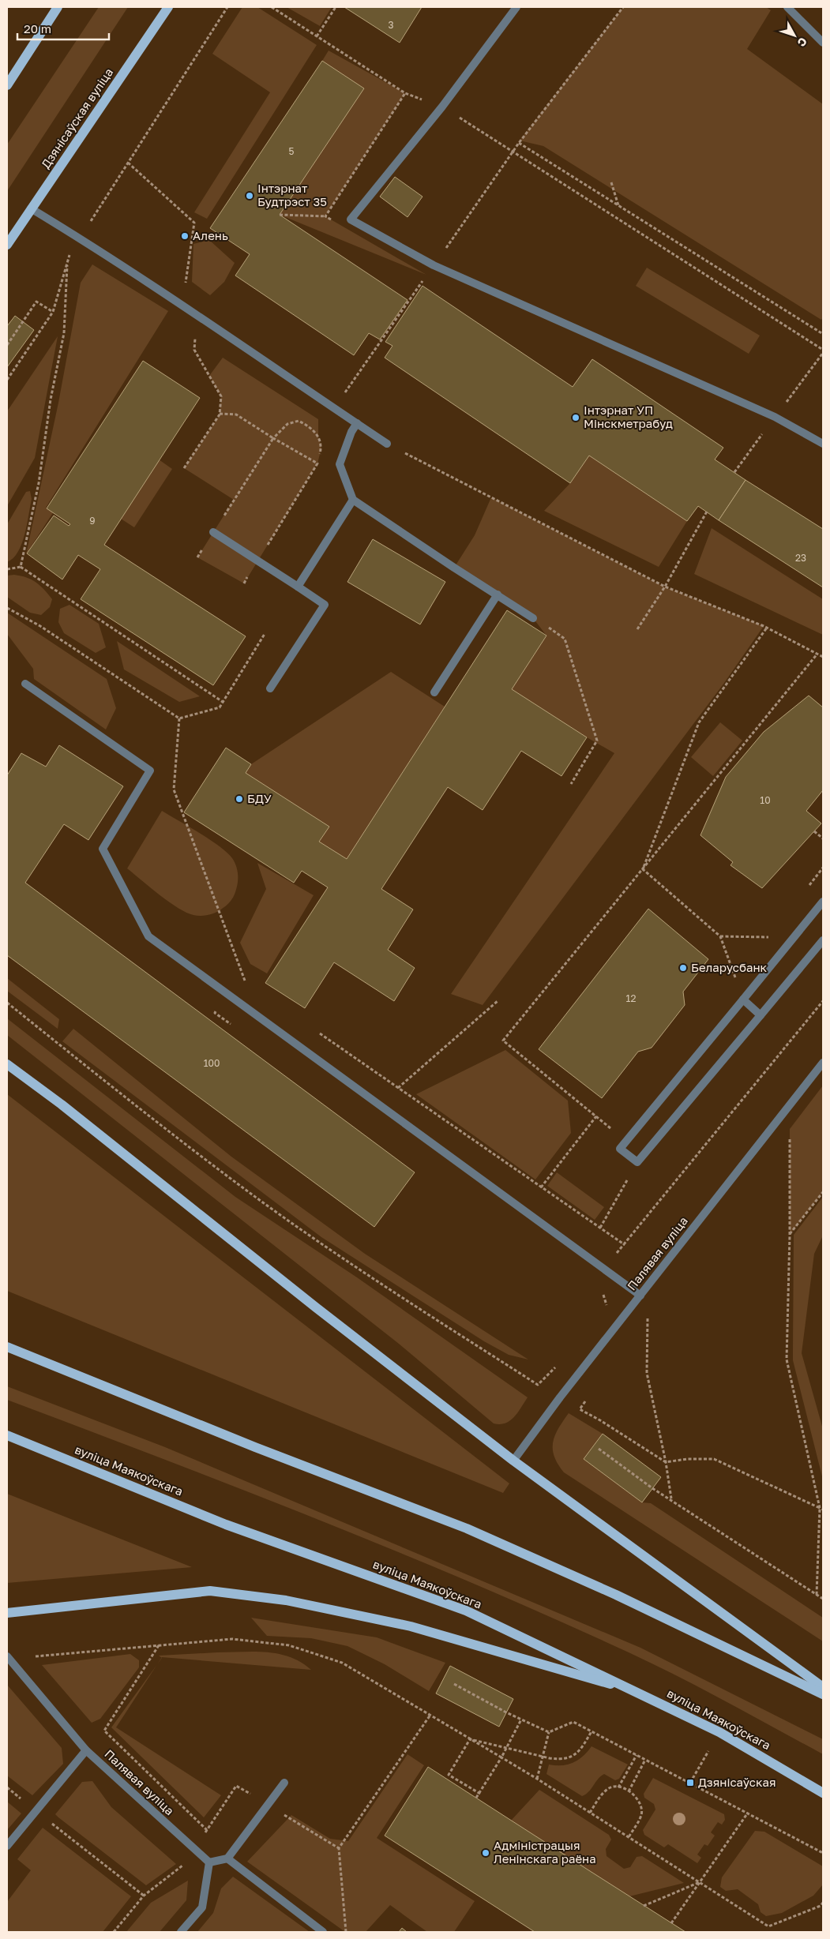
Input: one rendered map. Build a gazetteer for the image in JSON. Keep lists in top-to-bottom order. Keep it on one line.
{"streets":{"main road":["Дзянісаўская вуліца","вуліца Маякоўскага"],"street":["Палявая вуліца"]},"places":{"other":["Інтэрнат Будтрэст 35","Алень","Інтэрнат УП Мінскметрабуд","БДУ","Беларусбанк","Адміністрацыя Ленінскага раёна"],"transit":["Дзянісаўская"]},"house_numbers":["3","5","9","23","10","12","100"],"scale_bar":"20 m","north":"bottom right"}
